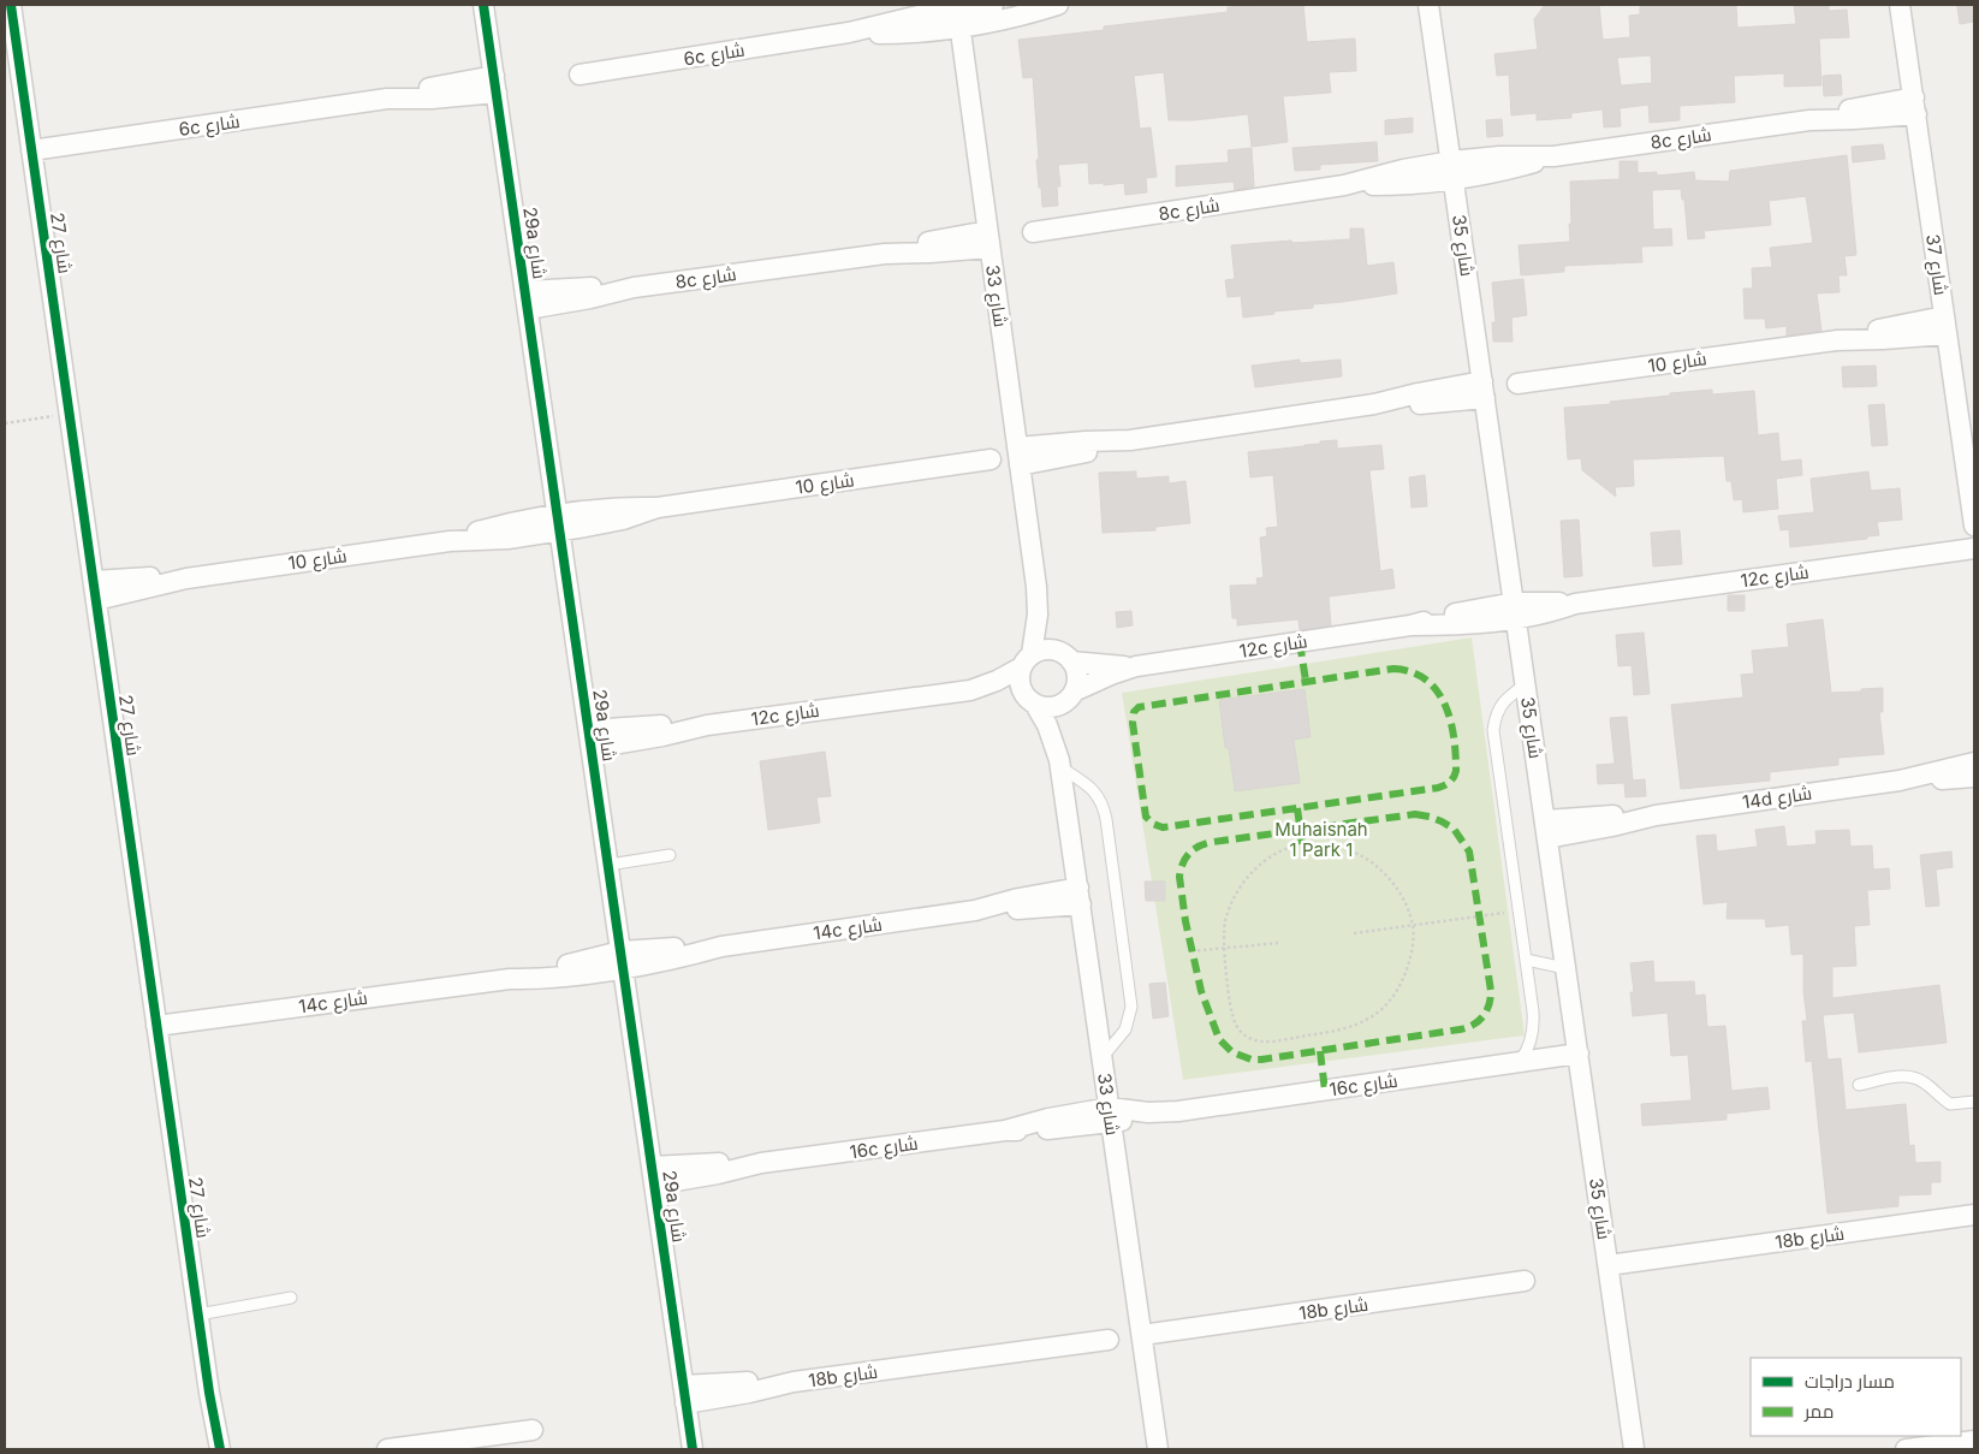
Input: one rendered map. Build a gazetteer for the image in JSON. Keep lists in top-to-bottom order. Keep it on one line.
{"streets":{"street":["6c شارع","8c شارع","شارع 27","29a شارع","شارع 35","شارع 37","شارع 33","شارع 10","12c شارع","14d شارع","14c شارع","16c شارع","18b شارع"]},"crossings":[["6c شارع","شارع 27"],["6c شارع","29a شارع"],["6c شارع","شارع 33"],["8c شارع","29a شارع"],["8c شارع","شارع 35"],["8c شارع","شارع 37"],["8c شارع","شارع 33"],["شارع 27","شارع 10"],["شارع 27","14c شارع"],["29a شارع","شارع 10"],["29a شارع","12c شارع"],["29a شارع","14c شارع"],["29a شارع","16c شارع"],["29a شارع","18b شارع"],["شارع 35","12c شارع"],["شارع 35","14d شارع"],["شارع 35","16c شارع"],["شارع 35","18b شارع"],["شارع 37","شارع 10"],["شارع 33","12c شارع"],["شارع 33","14c شارع"],["شارع 33","16c شارع"],["شارع 33","18b شارع"]],"parks":["Muhaisnah 1 Park 1"],"legend":["مسار دراجات","ممر"]}
